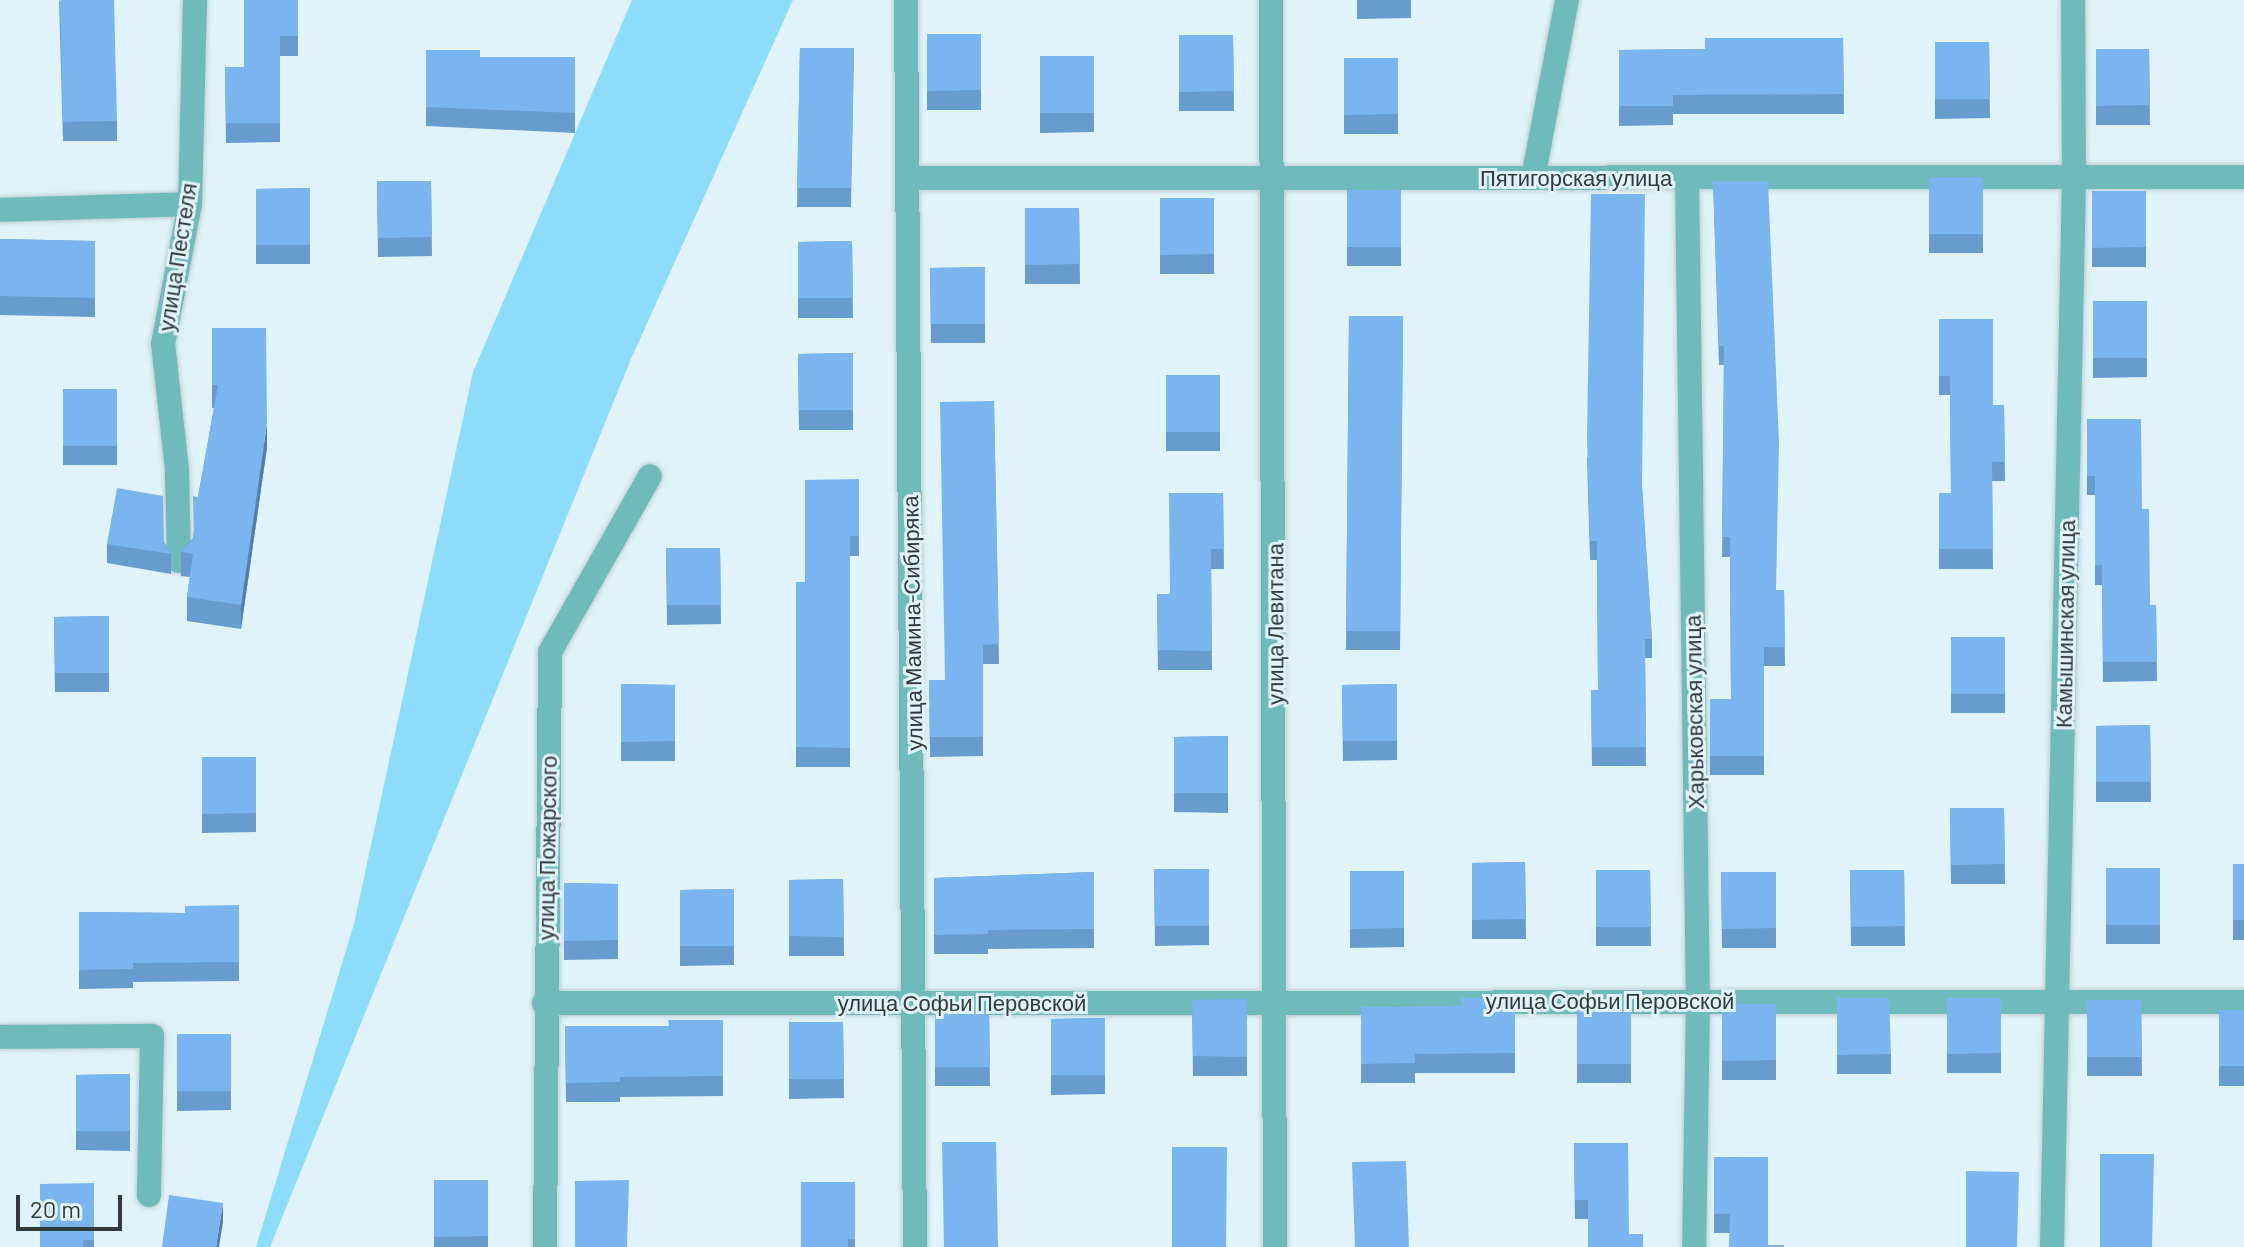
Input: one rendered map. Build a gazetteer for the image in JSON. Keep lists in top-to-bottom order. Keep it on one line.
{"streets":{"street":["Пятигорская улица","улица Пестеля","улица Мамина-Сибиряка","улица Левитана","Камышинская улица","Харьковская улица","улица Пожарского","улица Софьи Перовской"]},"crossings":[["Пятигорская улица","улица Мамина-Сибиряка"],["Пятигорская улица","улица Левитана"],["Пятигорская улица","Камышинская улица"],["Пятигорская улица","Харьковская улица"],["улица Мамина-Сибиряка","улица Софьи Перовской"],["улица Левитана","улица Софьи Перовской"],["Камышинская улица","улица Софьи Перовской"],["Харьковская улица","улица Софьи Перовской"],["улица Пожарского","улица Софьи Перовской"]],"scale_bar":"20 m"}
